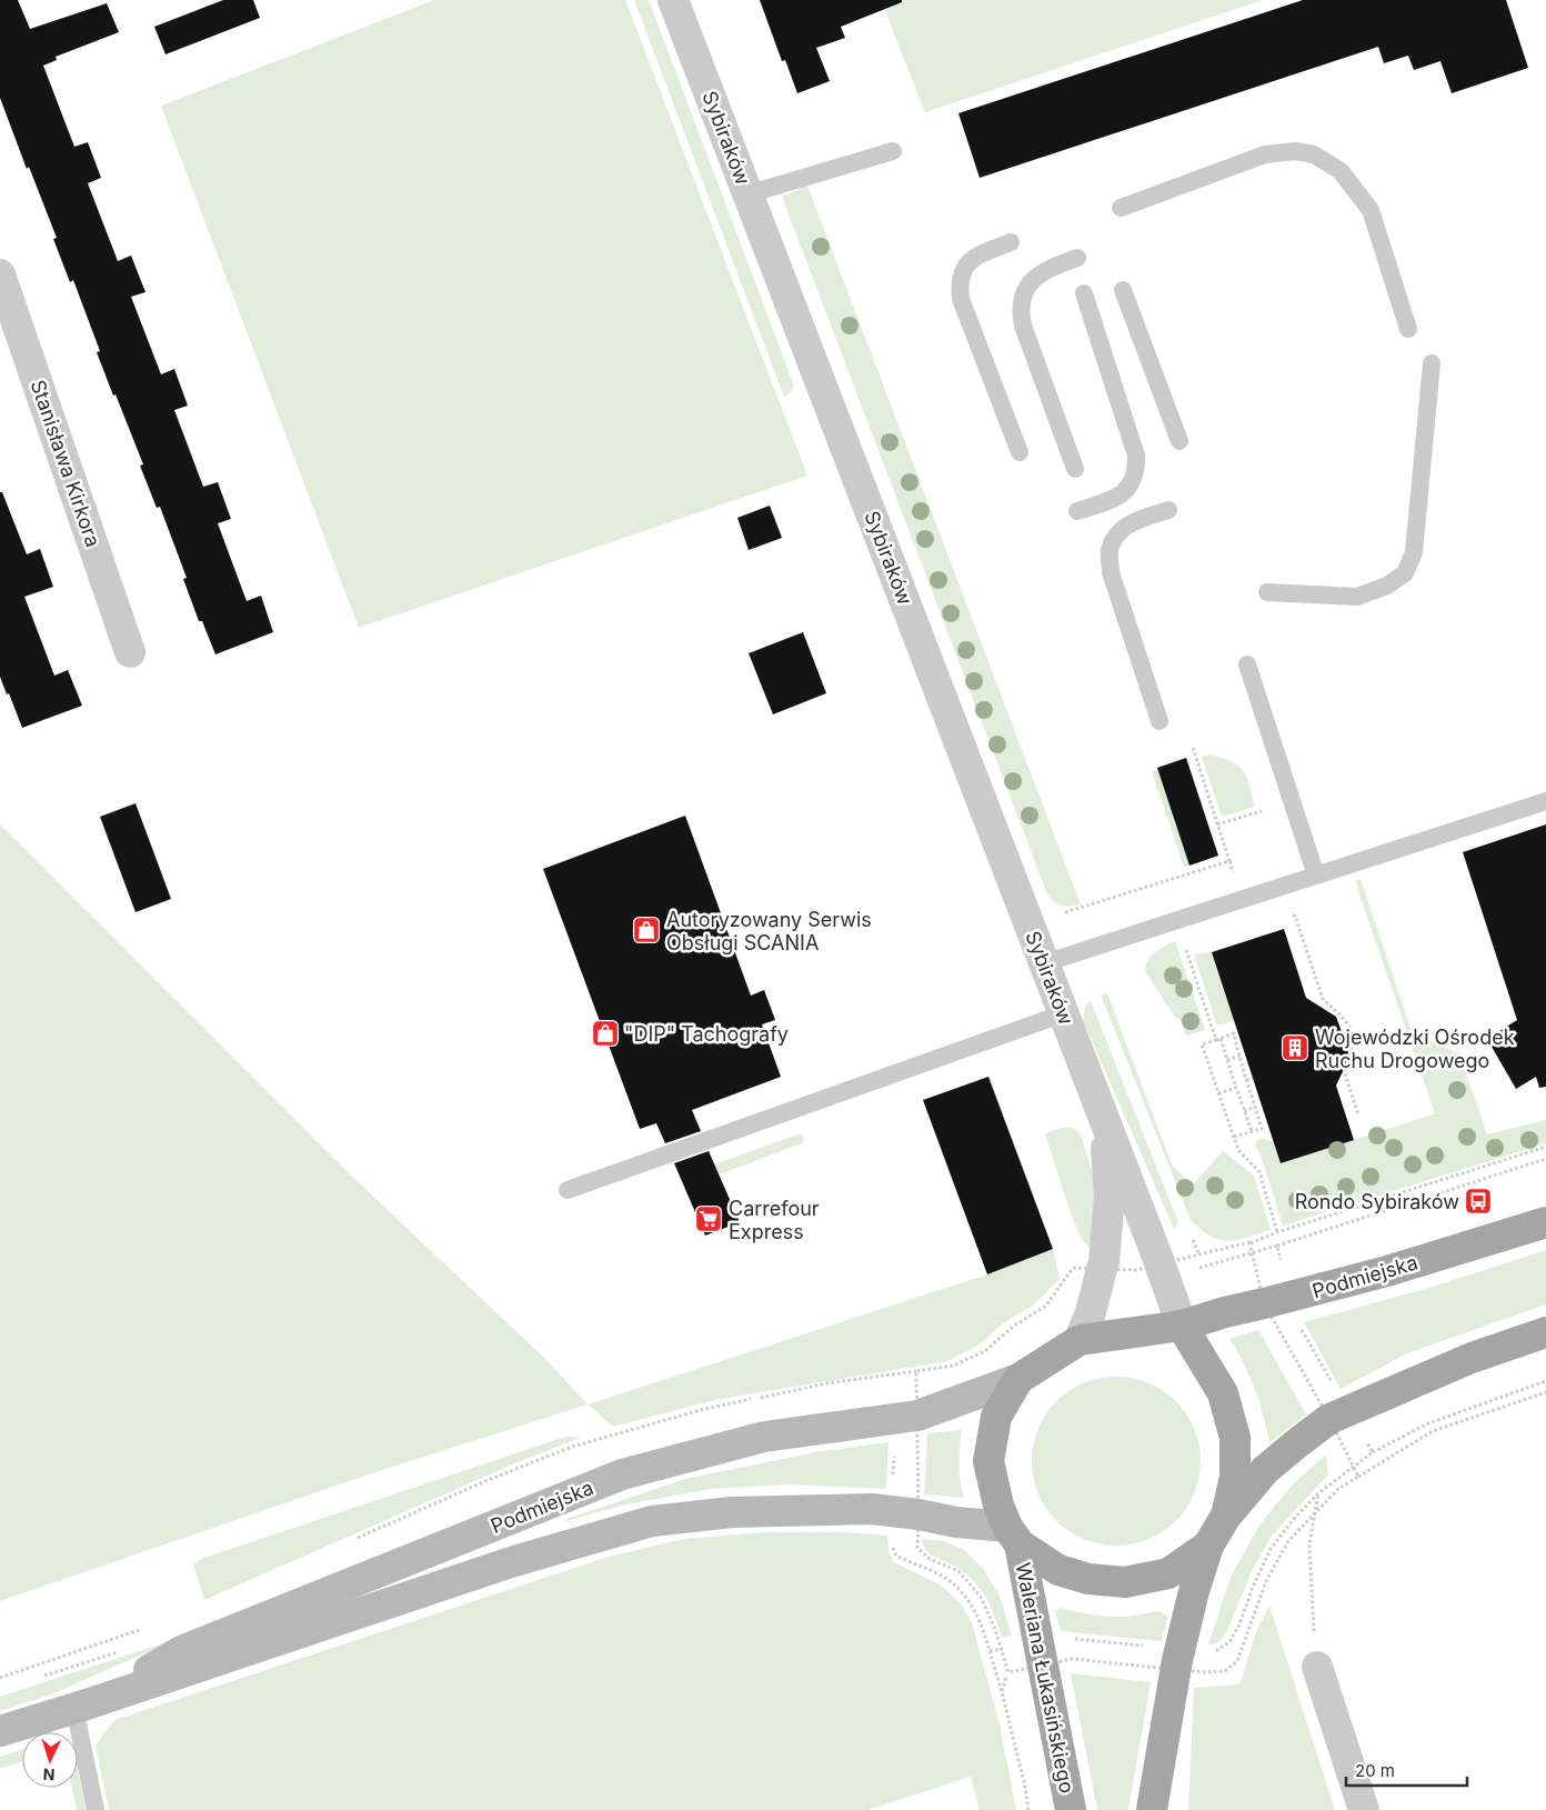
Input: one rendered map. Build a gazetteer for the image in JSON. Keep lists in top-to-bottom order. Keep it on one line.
{"streets":{"main road":["Podmiejska","Waleriana Łukasińskiego"],"street":["Sybiraków","Stanisława Kirkora"]},"crossings":[["Sybiraków","Podmiejska"],["Podmiejska","Waleriana Łukasińskiego"]],"places":{"shop":["Autoryzowany Serwis Obsługi SCANIA","\"DIP\" Tachografy"],"building":["Wojewódzki Ośrodek Ruchu Drogowego"],"bus stop":["Rondo Sybiraków"],"supermarket":["Carrefour Express"]},"scale_bar":"20 m","north":"bottom"}
